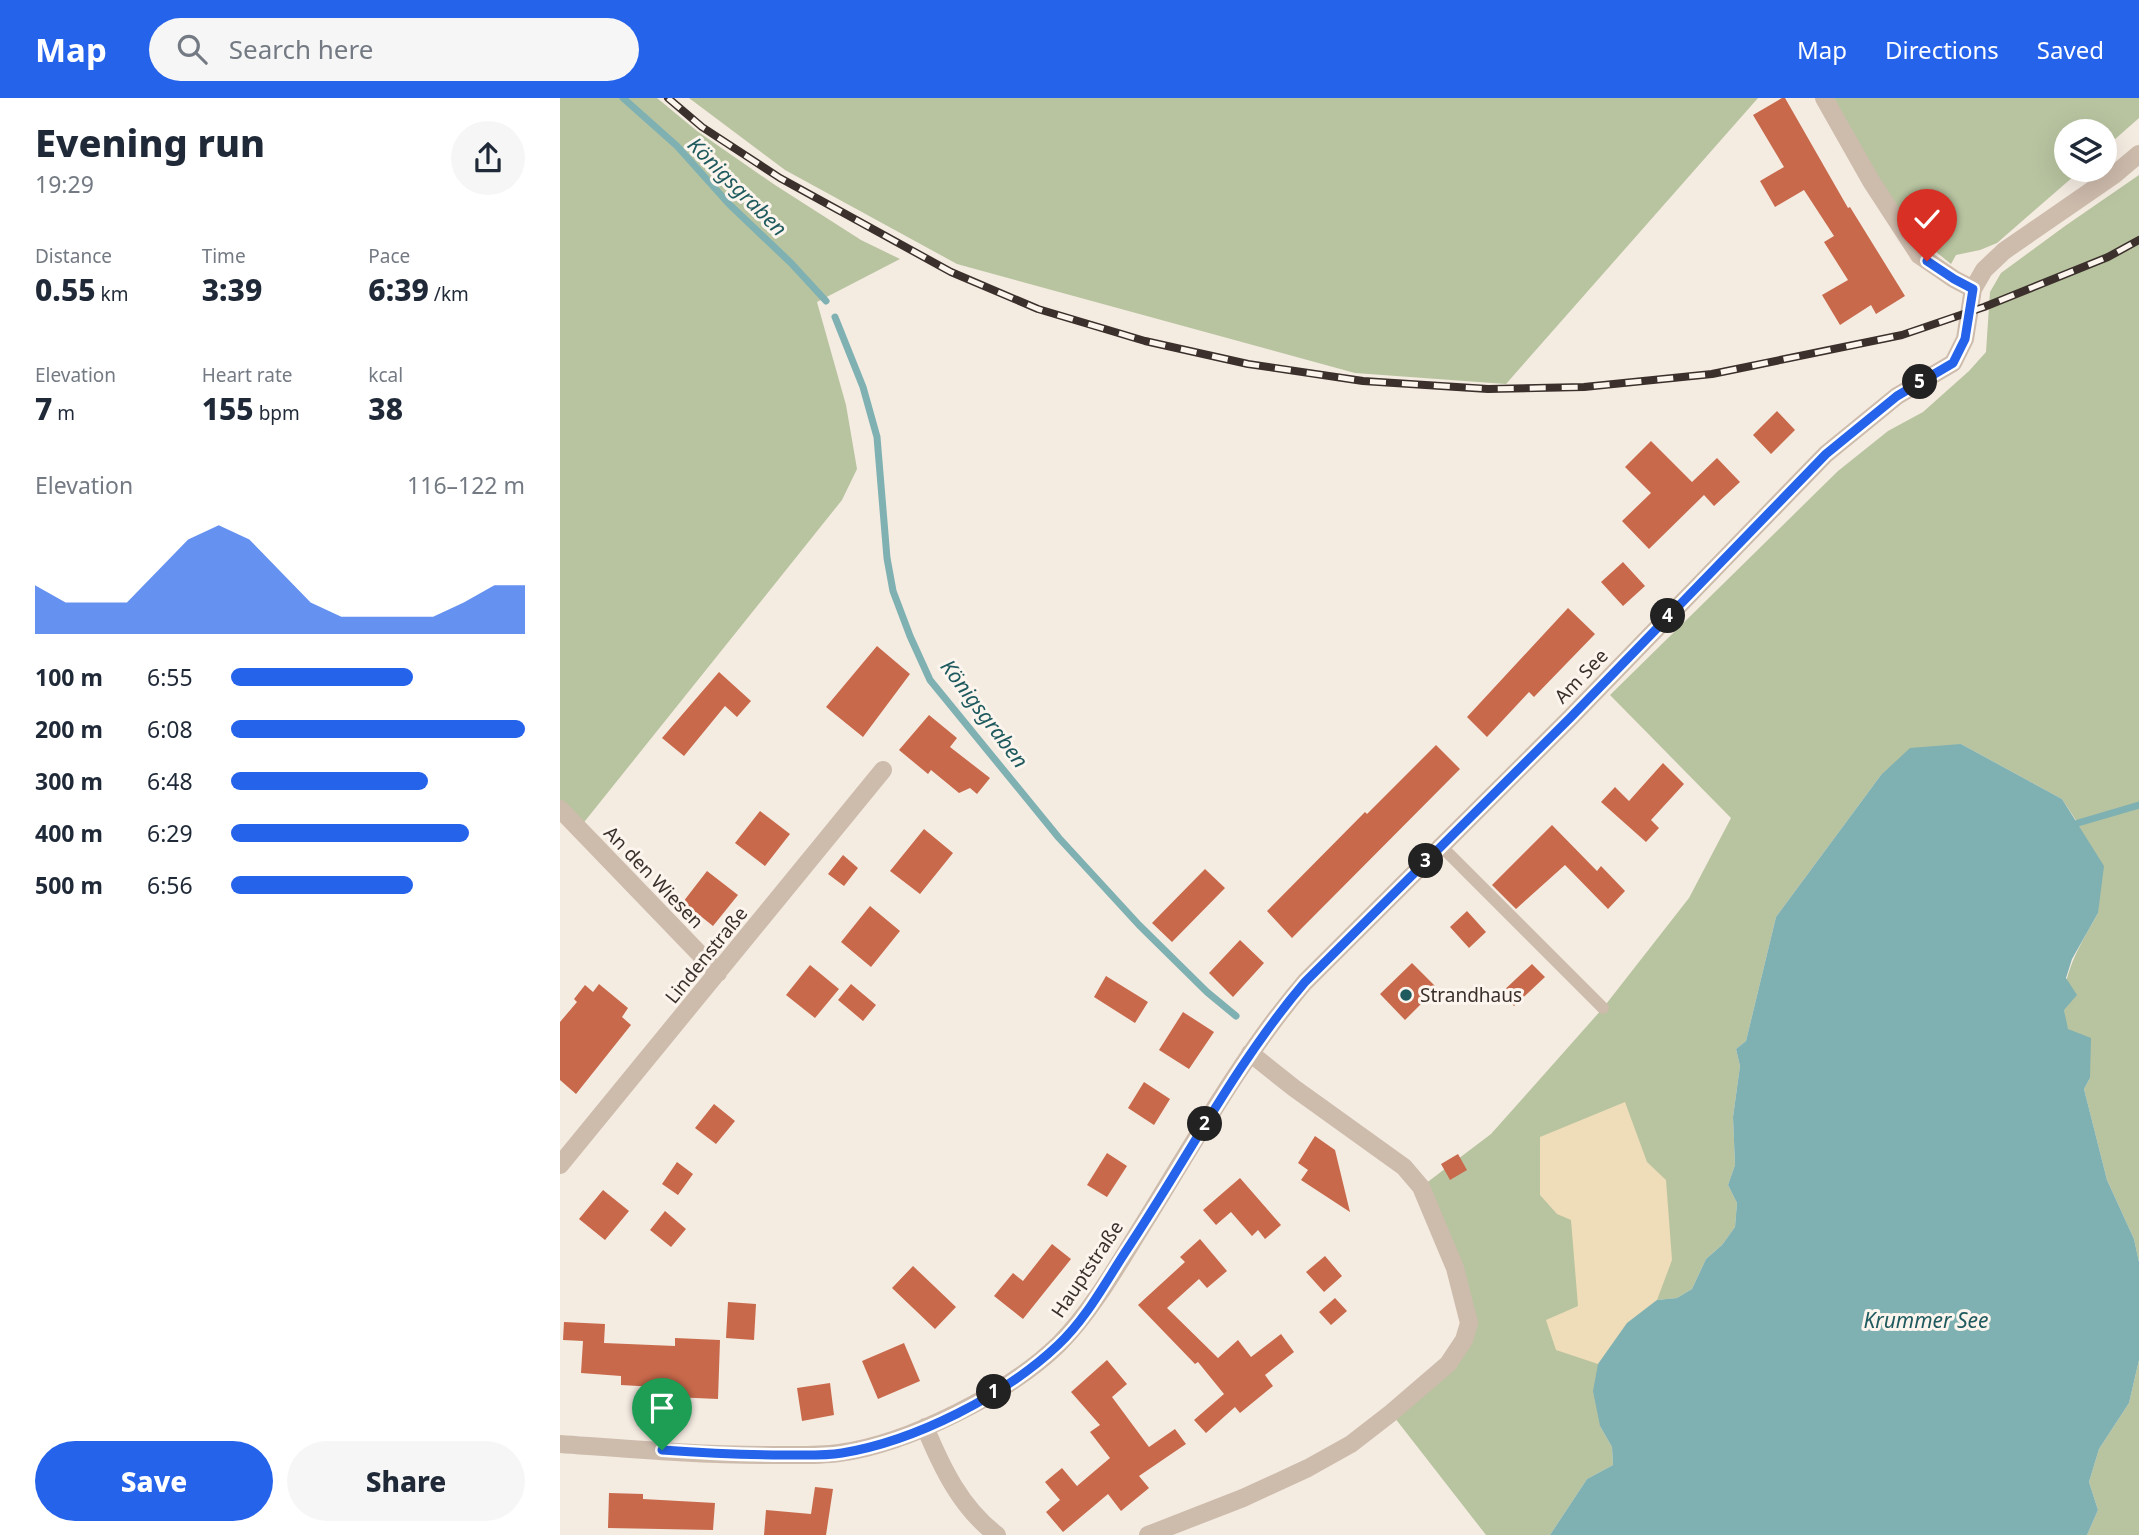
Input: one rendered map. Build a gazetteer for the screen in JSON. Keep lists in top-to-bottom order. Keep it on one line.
{"streets":{"street":["Am See","An den Wiesen","Lindenstraße","Hauptstraße"]},"crossings":[["Am See","Hauptstraße"],["An den Wiesen","Lindenstraße"]],"water":["Königsgraben","Krummer See"],"places":["Strandhaus"],"page":{"header":"Map","search":"Search here","nav":["Map","Directions","Saved"],"heading":["Evening run","19:29"],"stats":[["Distance","0.55 km"],["Time","3:39"],["Pace","6:39 /km"],["Elevation","7 m"],["Heart rate","155 bpm"],["kcal","38"]],"pins":["5","4","3","2","1"],"chart":["Elevation","116–122 m"],"list":[{"name":"100 m","note":"6:55"},{"name":"200 m","note":"6:08"},{"name":"300 m","note":"6:48"},{"name":"400 m","note":"6:29"},{"name":"500 m","note":"6:56"}],"buttons":["Save","Share"]}}
